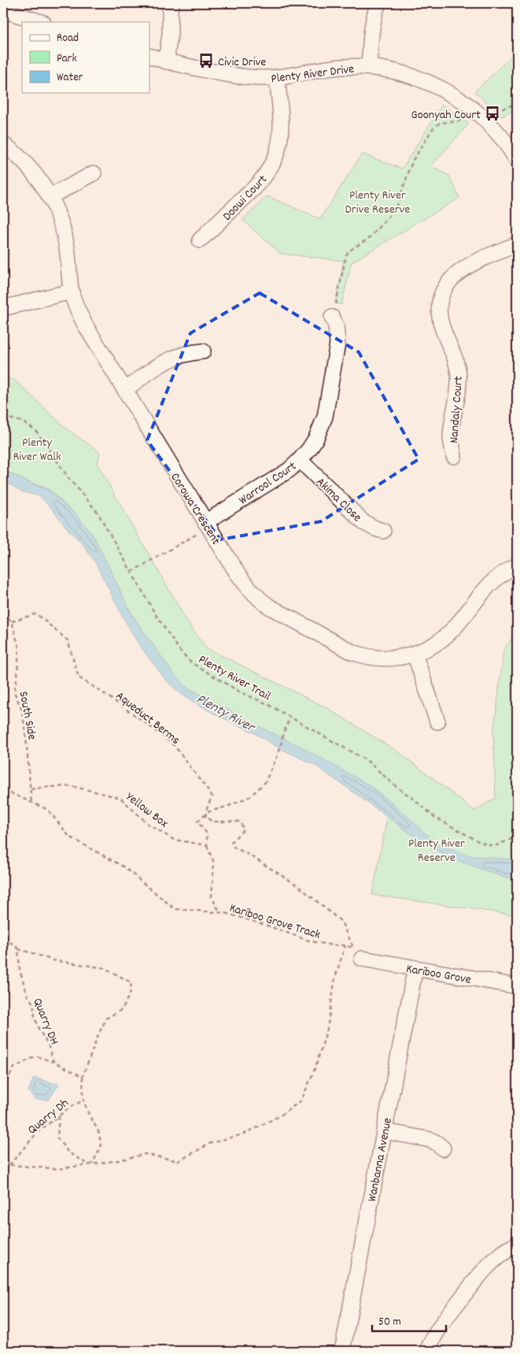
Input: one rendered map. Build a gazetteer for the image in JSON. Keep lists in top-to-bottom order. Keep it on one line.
{"streets":{"street":["Plenty River Drive","Doowi Court","Nandaly Court","Warrool Court","Akima Close","Corowa Crescent","Kariboo Grove","Wanbanna Avenue"],"path":["Plenty River Trail","South Side","Aqueduct Berms","Yellow Box","Kariboo Grove Track","Quarry DH","Quarry Dh"]},"crossings":[["Plenty River Drive","Doowi Court"],["Warrool Court","Akima Close"],["Warrool Court","Corowa Crescent"],["South Side","Aqueduct Berms"],["South Side","Yellow Box"],["South Side","Kariboo Grove Track"],["Kariboo Grove Track","Kariboo Grove"],["Kariboo Grove","Wanbanna Avenue"],["Quarry DH","Quarry Dh"]],"water":["Plenty River"],"parks":["Plenty River Drive Reserve","Plenty River Walk","Plenty River Reserve"],"places":{"bus stop":["Civic Drive","Goonyah Court"]},"legend":["Road","Park","Water"],"scale_bar":"50 m"}
